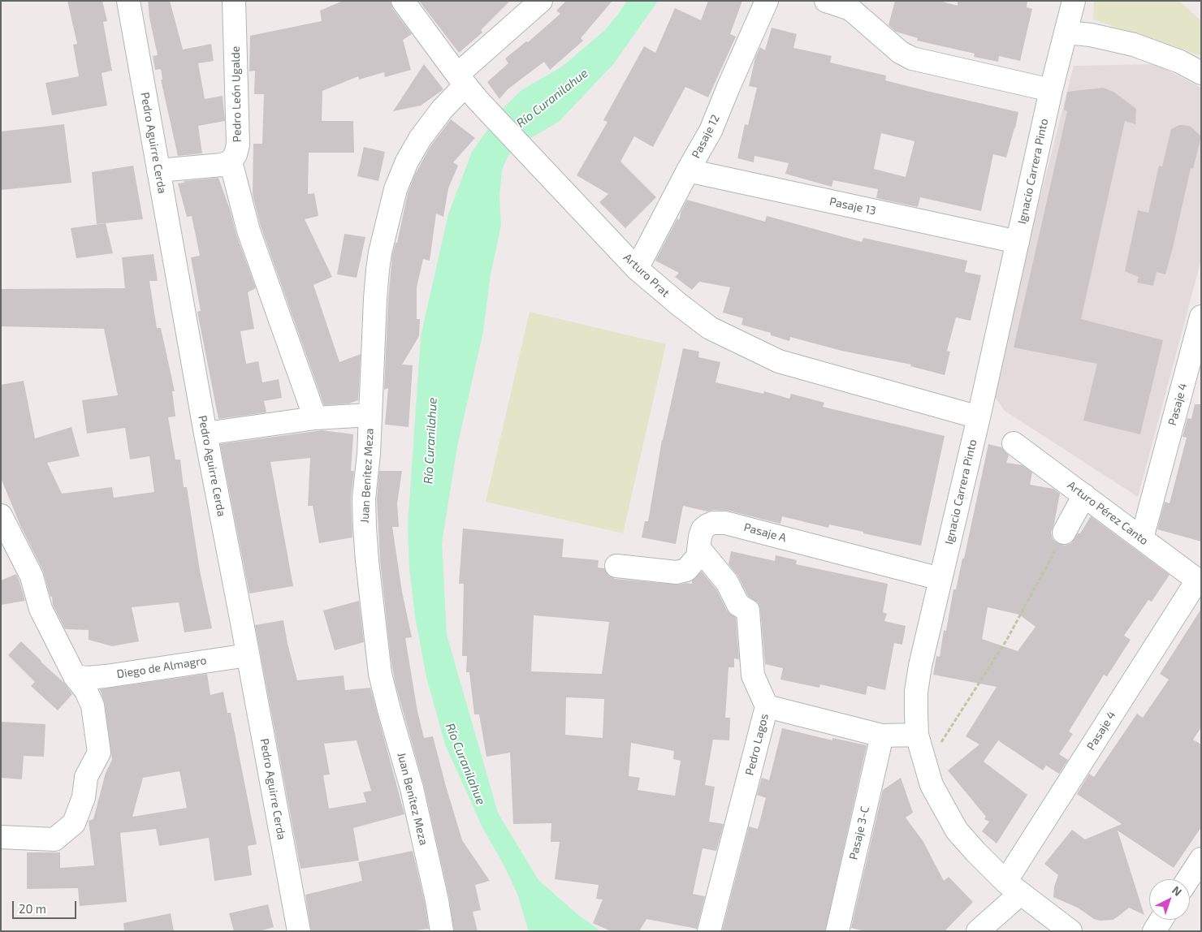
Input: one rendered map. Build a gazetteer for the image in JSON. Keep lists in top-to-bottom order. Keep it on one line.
{"streets":{"street":["Pedro León Ugalde","Pasaje 12","Pedro Aguirre Cerda","Ignacio Carrera Pinto","Pasaje 13","Arturo Prat","Pasaje 4","Juan Benítez Meza","Arturo Pérez Canto","Pasaje A","Diego de Almagro","Pedro Lagos","Pasaje 3-C"]},"crossings":[["Pasaje 12","Pasaje 13"],["Pasaje 12","Arturo Prat"],["Pedro Aguirre Cerda","Diego de Almagro"],["Ignacio Carrera Pinto","Pasaje 13"],["Ignacio Carrera Pinto","Arturo Prat"],["Ignacio Carrera Pinto","Pasaje 4"],["Ignacio Carrera Pinto","Pasaje A"],["Ignacio Carrera Pinto","Pedro Lagos"],["Arturo Prat","Juan Benítez Meza"],["Pasaje 4","Arturo Pérez Canto"],["Pedro Lagos","Pasaje 3-C"]],"water":["Río Curanilahue"],"scale_bar":"20 m","north":"top right"}
